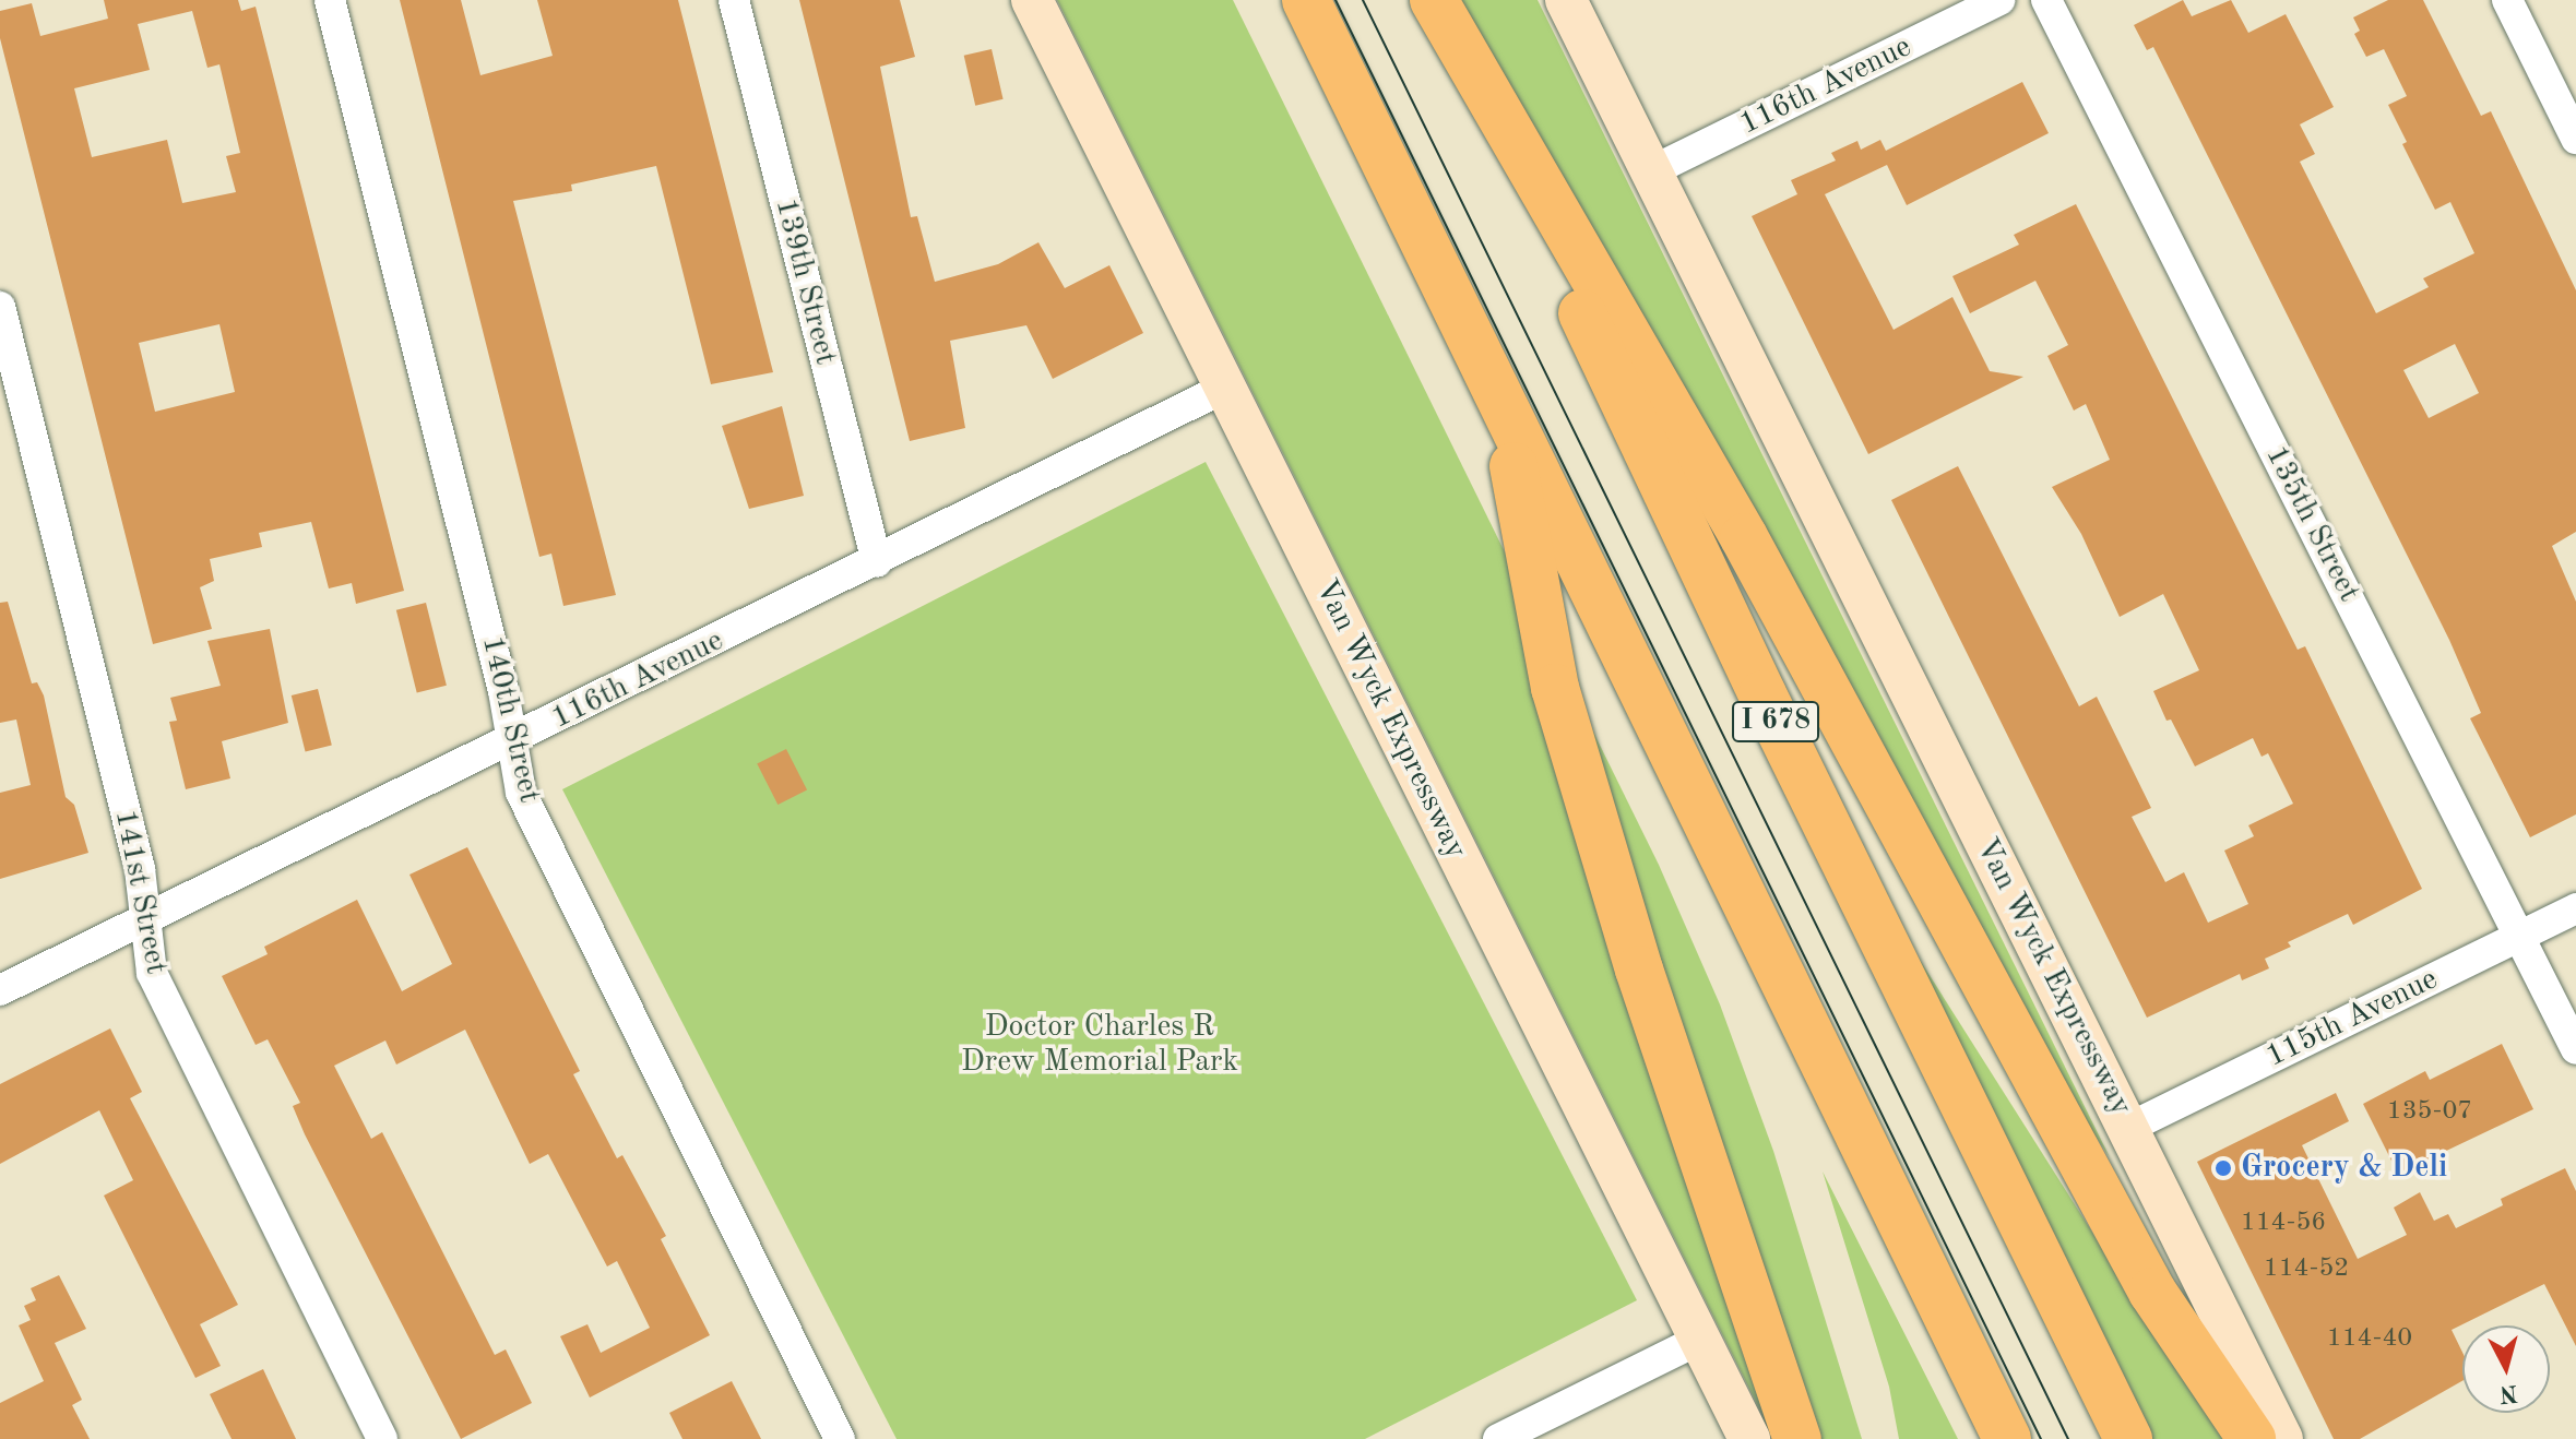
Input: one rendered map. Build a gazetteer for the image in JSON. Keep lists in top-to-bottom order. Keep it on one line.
{"streets":{"highway":["I 678"],"main road":["Van Wyck Expressway"],"street":["116th Avenue","139th Street","135th Street","140th Street","141st Street","115th Avenue"]},"crossings":[["116th Avenue","139th Street"],["116th Avenue","140th Street"],["116th Avenue","Van Wyck Expressway"],["116th Avenue","141st Street"],["135th Street","115th Avenue"],["Van Wyck Expressway","115th Avenue"]],"parks":["Doctor Charles R Drew Memorial Park"],"places":["Grocery & Deli"],"house_numbers":["135-07","114-56","114-52","114-40"],"north":"bottom"}
